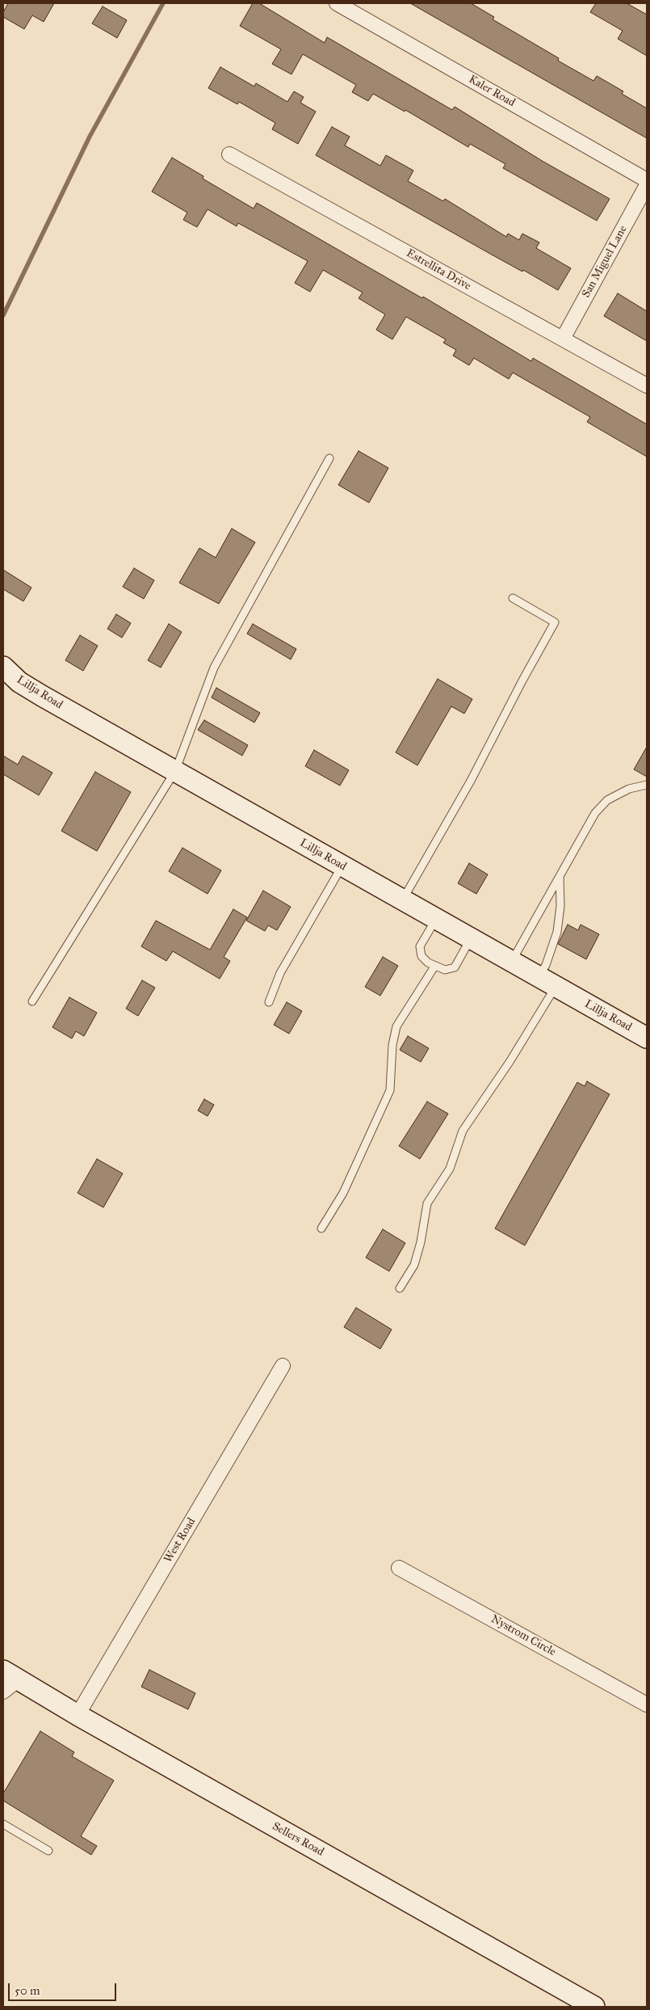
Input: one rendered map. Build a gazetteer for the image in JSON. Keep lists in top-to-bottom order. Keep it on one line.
{"streets":{"street":["Kaler Road","San Miguel Lane","Estrellita Drive","Lillja Road","West Road","Nystrom Circle","Sellers Road"]},"crossings":[["San Miguel Lane","Estrellita Drive"],["West Road","Sellers Road"]],"scale_bar":"50 m"}
